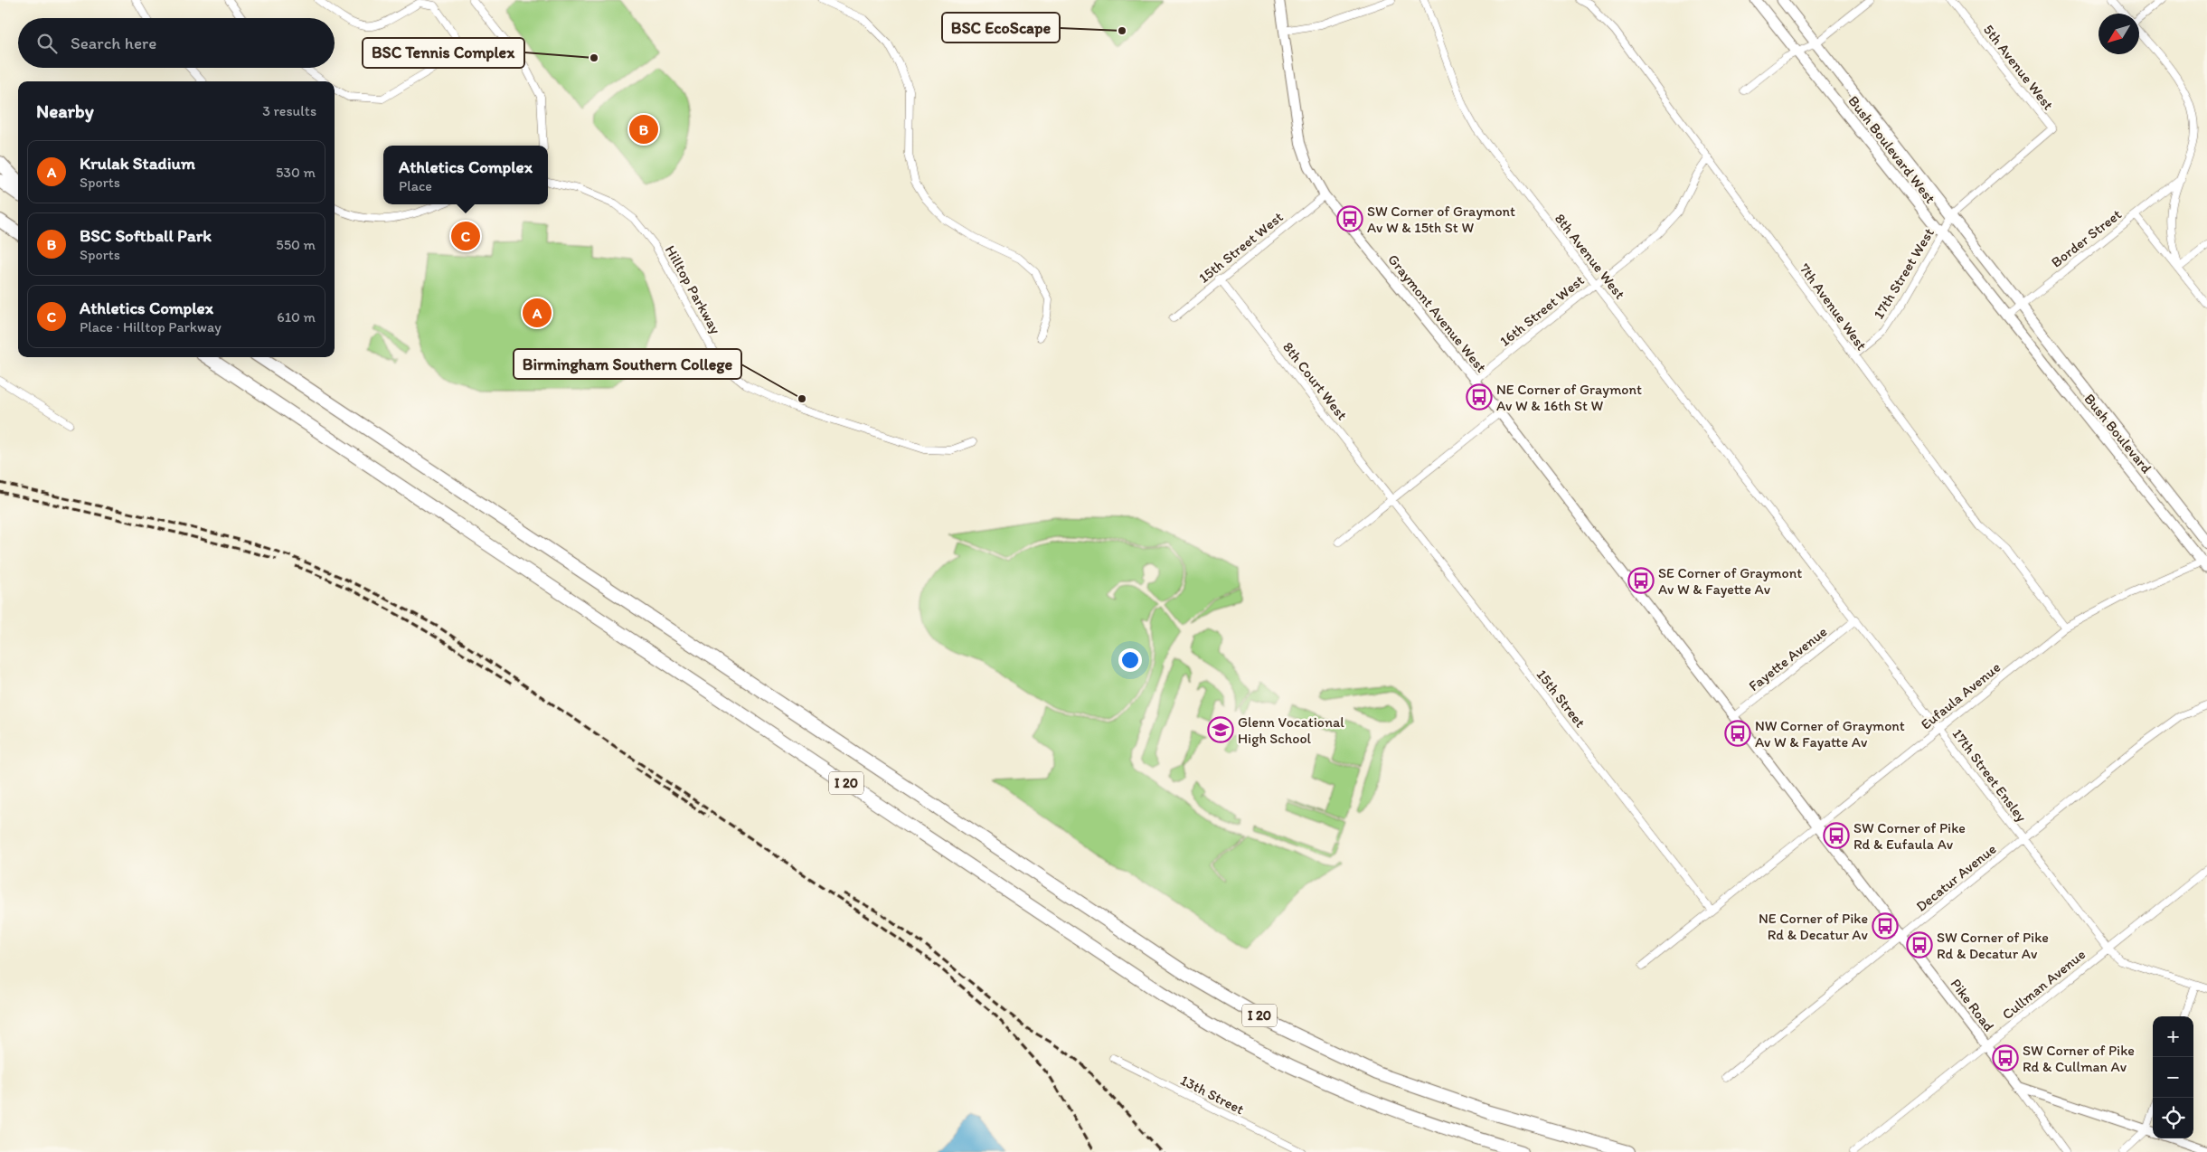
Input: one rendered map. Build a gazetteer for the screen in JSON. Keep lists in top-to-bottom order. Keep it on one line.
{"streets":{"highway":["I 20"],"main road":["Bush Boulevard West","Bush Boulevard"],"street":["5th Avenue West","Border Street","15th Street West","8th Avenue West","17th Street West","Hilltop Parkway","7th Avenue West","16th Street West","Graymont Avenue West","8th Court West","Fayette Avenue","Eufaula Avenue","15th Street","17th Street Ensley","Decatur Avenue","Cullman Avenue","Pike Road","13th Street"]},"crossings":[["5th Avenue West","17th Street West"],["Bush Boulevard West","Border Street"],["Bush Boulevard West","17th Street West"],["Bush Boulevard West","Bush Boulevard"],["Border Street","Bush Boulevard"],["15th Street West","Graymont Avenue West"],["15th Street West","8th Court West"],["8th Avenue West","16th Street West"],["8th Avenue West","17th Street Ensley"],["17th Street West","7th Avenue West"],["7th Avenue West","16th Street West"],["7th Avenue West","Eufaula Avenue"],["16th Street West","Graymont Avenue West"],["Graymont Avenue West","Fayette Avenue"],["Graymont Avenue West","Pike Road"],["8th Court West","15th Street"],["Bush Boulevard","Eufaula Avenue"],["Fayette Avenue","17th Street Ensley"],["Fayette Avenue","Pike Road"],["Eufaula Avenue","15th Street"],["Eufaula Avenue","17th Street Ensley"],["Eufaula Avenue","Pike Road"],["17th Street Ensley","Decatur Avenue"],["17th Street Ensley","Cullman Avenue"],["Decatur Avenue","Pike Road"],["Cullman Avenue","Pike Road"]],"places":{"other":["BSC EcoScape","BSC Tennis Complex","Birmingham Southern College"],"bus stop":["SW Corner of Graymont Av W & 15th St W","NE Corner of Graymont Av W & 16th St W","SE Corner of Graymont Av W & Fayette Av","NW Corner of Graymont Av W & Fayatte Av","SW Corner of Pike Rd & Eufaula Av","NE Corner of Pike Rd & Decatur Av","SW Corner of Pike Rd & Decatur Av","SW Corner of Pike Rd & Cullman Av"],"school or university":["Glenn Vocational High School"]},"north":"bottom left","page":{"search":"Search here","heading":["Nearby","3 results"],"pins":["B","C","A"],"list":[{"mark":"A","name":"Krulak Stadium","note":"Sports","value":"530 m"},{"mark":"B","name":"BSC Softball Park","note":"Sports","value":"550 m"},{"mark":"C","name":"Athletics Complex","note":"Place · Hilltop Parkway","value":"610 m"}],"popup":["Athletics Complex","Place"],"map_buttons":["+","−"]}}
